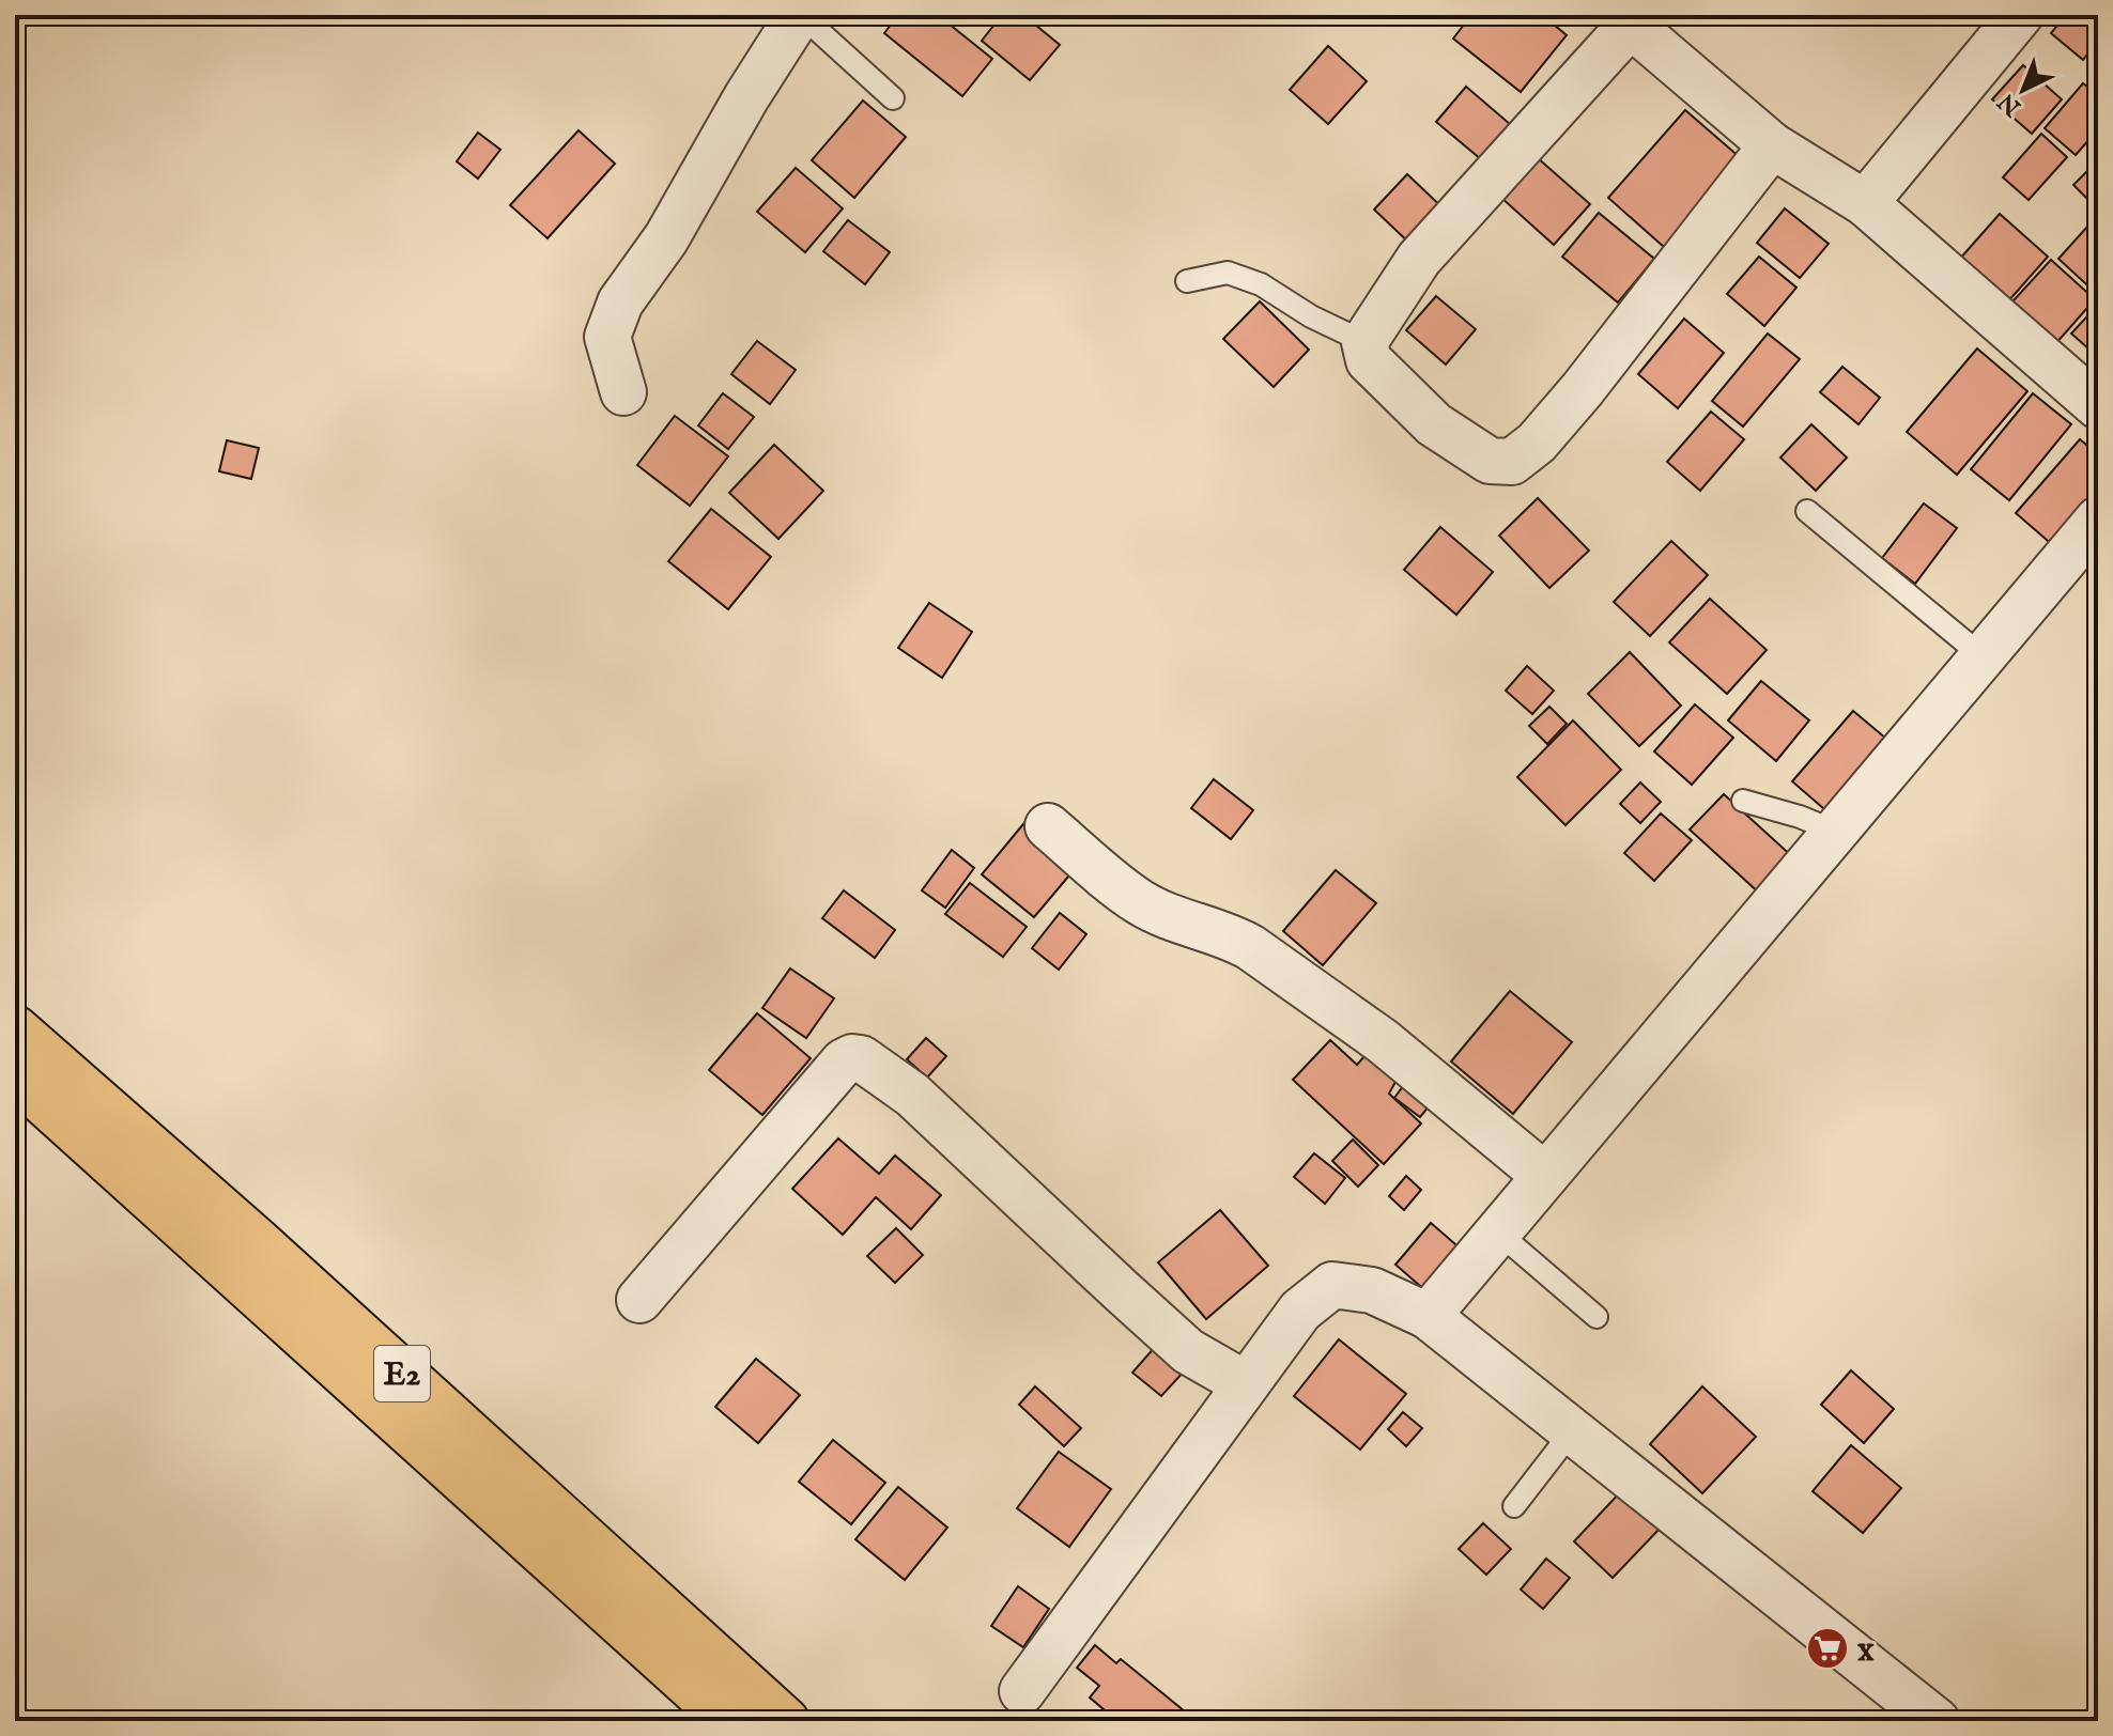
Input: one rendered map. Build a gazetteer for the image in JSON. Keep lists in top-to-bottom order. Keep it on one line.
{"streets":{"highway":["E2"]},"places":{"supermarket":["x"]},"north":"bottom left"}
